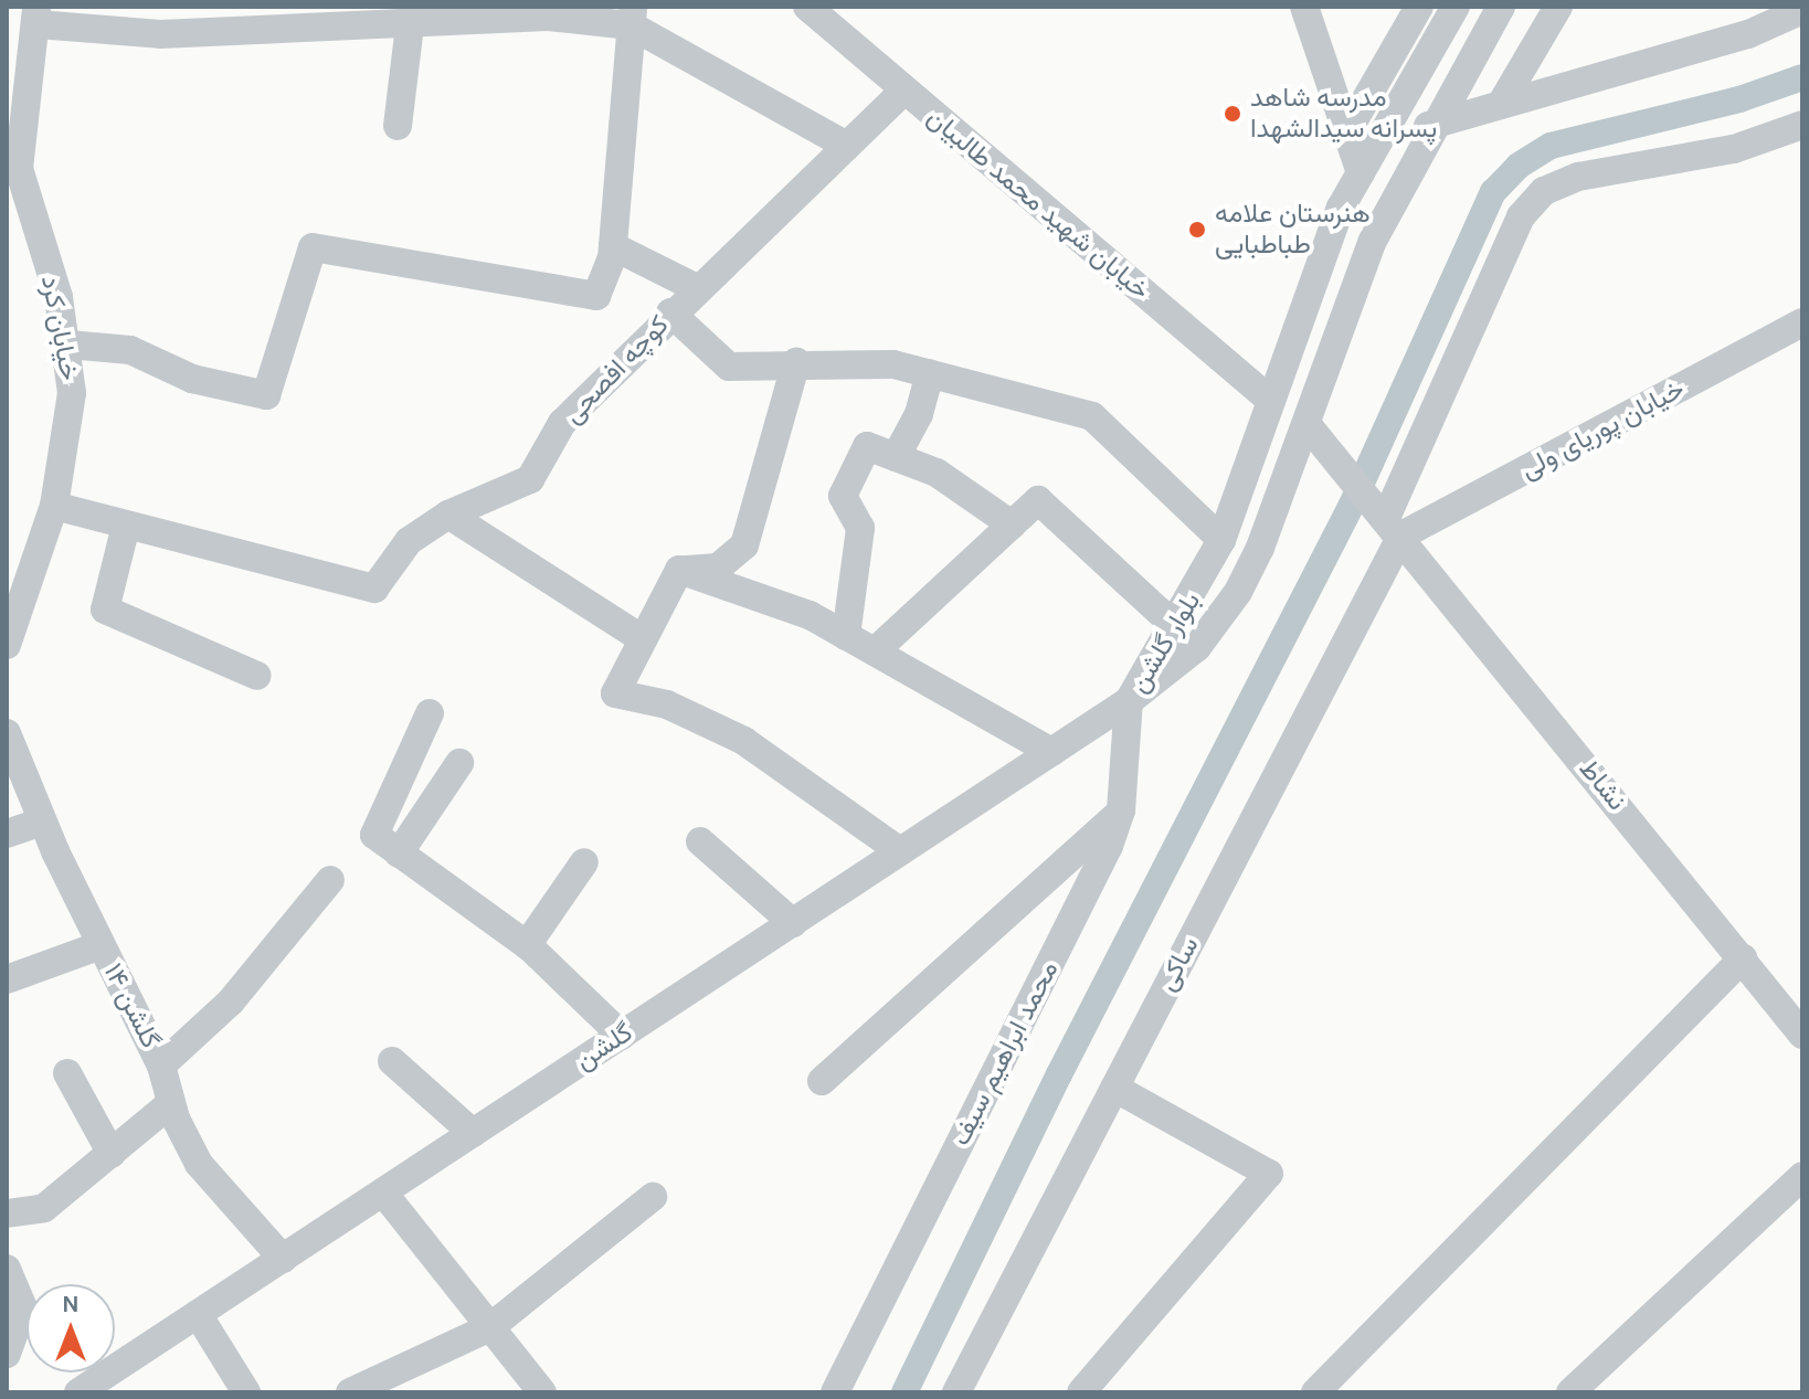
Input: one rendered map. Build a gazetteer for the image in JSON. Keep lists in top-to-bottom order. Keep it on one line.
{"streets":{"street":["خیابان شهید محمد طالبیان","خیابان کرد","کوچه افصحی","خیابان پوریای ولی","بلوار گلشن","نشاط","ساکی","گلشن ۱۴","گلشن","محمد ابراهیم سیف"]},"crossings":[["خیابان شهید محمد طالبیان","کوچه افصحی"],["خیابان شهید محمد طالبیان","بلوار گلشن"],["خیابان کرد","کوچه افصحی"],["خیابان پوریای ولی","نشاط"],["خیابان پوریای ولی","ساکی"],["بلوار گلشن","نشاط"],["بلوار گلشن","گلشن"],["بلوار گلشن","محمد ابراهیم سیف"],["نشاط","ساکی"],["گلشن ۱۴","گلشن"],["گلشن","محمد ابراهیم سیف"]],"places":["مدرسه شاهد پسرانه سیدالشهدا","هنرستان علامه طباطبایی"],"north":"top"}
